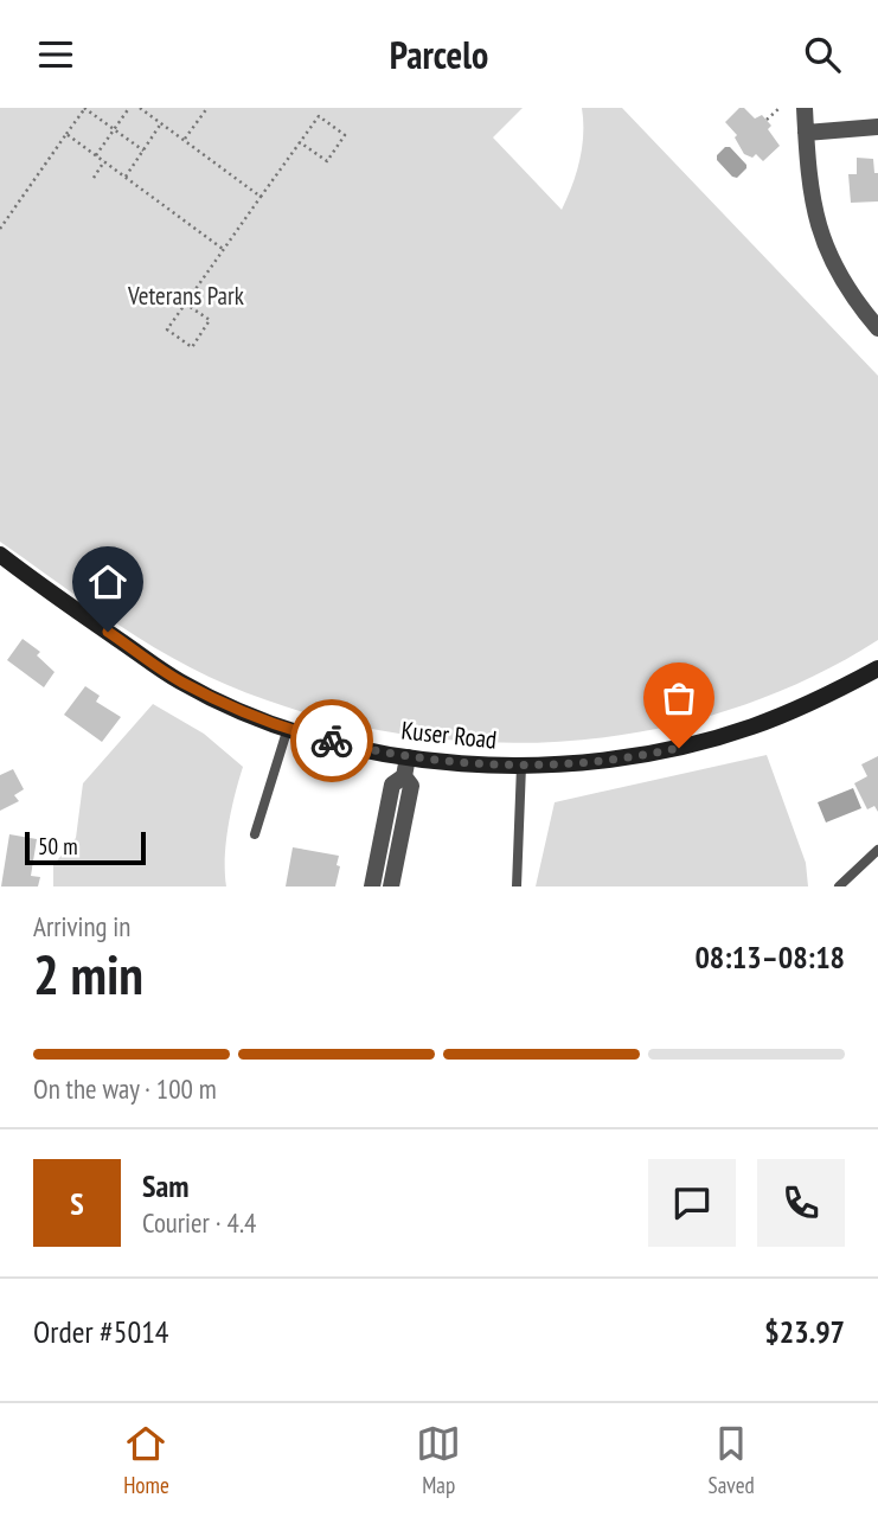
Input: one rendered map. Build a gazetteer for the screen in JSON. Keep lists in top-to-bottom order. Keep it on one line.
{"streets":{"street":["Kuser Road"]},"parks":["Veterans Park"],"scale_bar":"50 m","page":{"header":"Parcelo","scale":"50 m","heading":["2 min","Arriving in","08:13–08:18"],"panel":["Sam","Courier · 4.4","Order #5014","$23.97"],"bar":"On the way · 100 m","round":"S","tabs":["Home","Map","Saved"]}}
